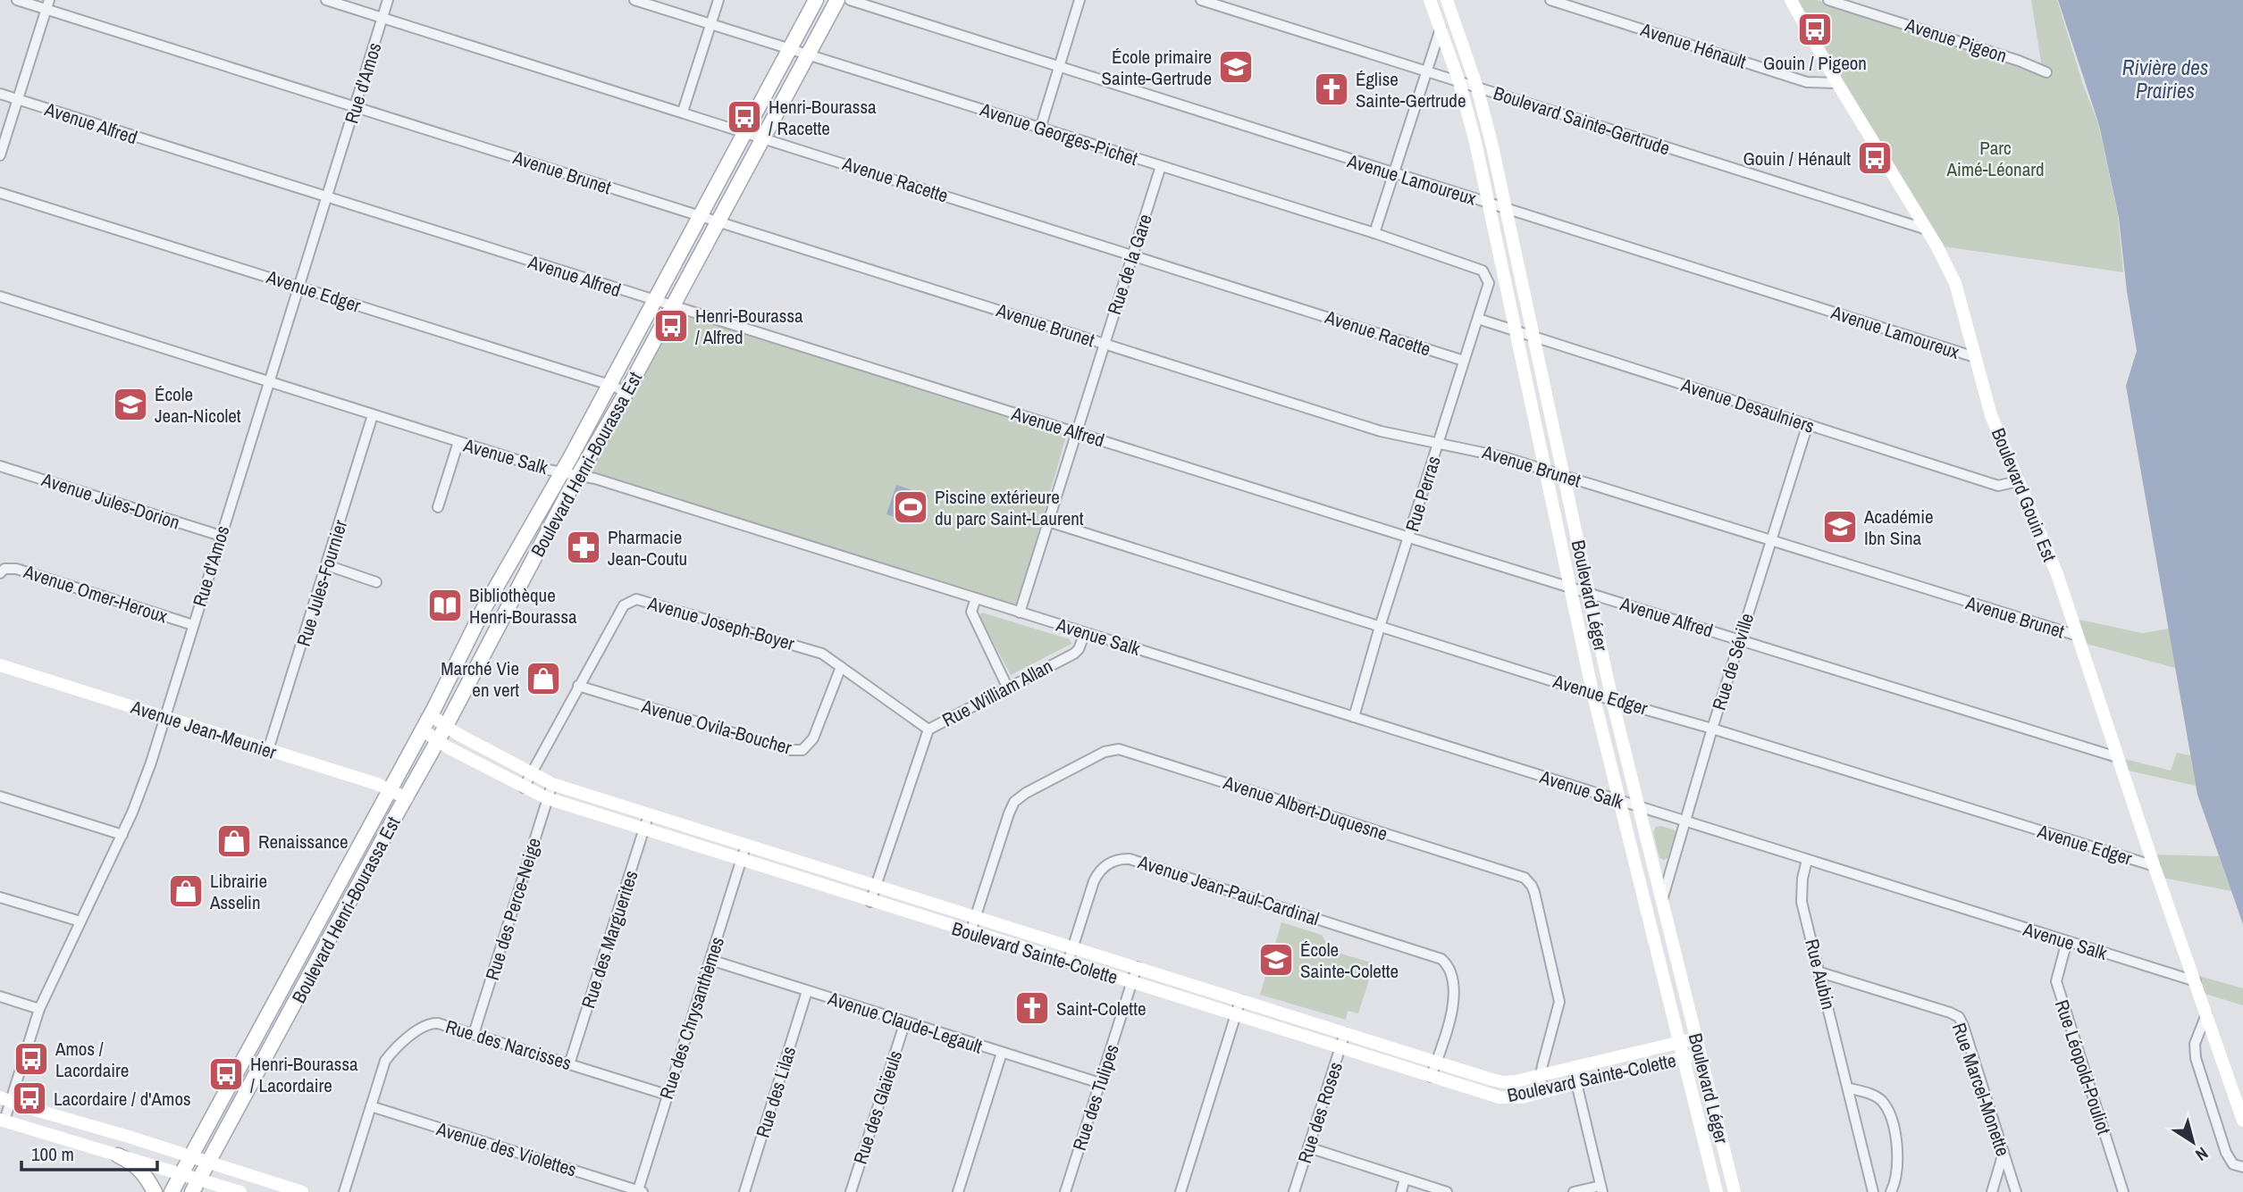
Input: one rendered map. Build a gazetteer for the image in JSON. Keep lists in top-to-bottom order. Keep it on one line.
{"streets":{"main road":["Boulevard Henri-Bourassa Est"],"street":["Avenue Pigeon","Avenue Hénault","Rue d'Amos","Boulevard Sainte-Gertrude","Avenue Alfred","Avenue Georges-Pichet","Avenue Brunet","Avenue Racette","Avenue Lamoureux","Rue de la Gare","Avenue Edger","Avenue Desaulniers","Avenue Salk","Rue Perras","Boulevard Gouin Est","Avenue Jules-Dorion","Rue Jules-Fournier","Avenue Omer-Heroux","Boulevard Léger","Avenue Joseph-Boyer","Rue de Séville","Rue William Allan","Avenue Ovila-Boucher","Avenue Jean-Meunier","Avenue Albert-Duquesne","Avenue Jean-Paul-Cardinal","Rue des Perce-Neige","Rue des Marguerites","Boulevard Sainte-Colette","Rue Aubin","Rue des Chrysanthèmes","Avenue Claude-Legault","Rue des Narcisses","Rue Léopold-Pouliot","Rue Marcel-Monette","Rue des Lilas","Rue des Tulipes","Rue des Glaïeuls","Rue des Roses","Avenue des Violettes"]},"crossings":[["Avenue Hénault","Boulevard Gouin Est"],["Rue d'Amos","Avenue Alfred"],["Rue d'Amos","Avenue Brunet"],["Rue d'Amos","Avenue Racette"],["Rue d'Amos","Avenue Edger"],["Rue d'Amos","Avenue Salk"],["Rue d'Amos","Avenue Jules-Dorion"],["Rue d'Amos","Avenue Omer-Heroux"],["Rue d'Amos","Avenue Jean-Meunier"],["Boulevard Sainte-Gertrude","Boulevard Gouin Est"],["Boulevard Sainte-Gertrude","Boulevard Léger"],["Avenue Alfred","Rue de la Gare"],["Avenue Alfred","Boulevard Henri-Bourassa Est"],["Avenue Alfred","Rue Perras"],["Avenue Alfred","Boulevard Gouin Est"],["Avenue Alfred","Boulevard Léger"],["Avenue Alfred","Rue de Séville"],["Avenue Georges-Pichet","Rue de la Gare"],["Avenue Georges-Pichet","Boulevard Henri-Bourassa Est"],["Avenue Georges-Pichet","Rue Perras"],["Avenue Brunet","Rue de la Gare"],["Avenue Brunet","Boulevard Henri-Bourassa Est"],["Avenue Brunet","Rue Perras"],["Avenue Brunet","Boulevard Gouin Est"],["Avenue Brunet","Boulevard Léger"],["Avenue Brunet","Rue de Séville"],["Avenue Racette","Rue de la Gare"],["Avenue Racette","Boulevard Henri-Bourassa Est"],["Avenue Racette","Rue Perras"],["Avenue Lamoureux","Boulevard Gouin Est"],["Avenue Lamoureux","Boulevard Léger"],["Rue de la Gare","Avenue Edger"],["Rue de la Gare","Avenue Salk"],["Avenue Edger","Boulevard Henri-Bourassa Est"],["Avenue Edger","Rue Perras"],["Avenue Edger","Boulevard Gouin Est"],["Avenue Edger","Boulevard Léger"],["Avenue Edger","Rue de Séville"],["Avenue Desaulniers","Rue Perras"],["Avenue Desaulniers","Boulevard Gouin Est"],["Avenue Desaulniers","Boulevard Léger"],["Avenue Desaulniers","Rue de Séville"],["Avenue Salk","Boulevard Henri-Bourassa Est"],["Avenue Salk","Rue Perras"],["Avenue Salk","Boulevard Gouin Est"],["Avenue Salk","Rue Jules-Fournier"],["Avenue Salk","Boulevard Léger"],["Avenue Salk","Rue de Séville"],["Avenue Salk","Rue William Allan"],["Avenue Salk","Rue Aubin"],["Avenue Salk","Rue Léopold-Pouliot"],["Boulevard Henri-Bourassa Est","Avenue Jean-Meunier"],["Boulevard Henri-Bourassa Est","Boulevard Sainte-Colette"],["Rue Jules-Fournier","Avenue Jean-Meunier"],["Boulevard Léger","Rue de Séville"],["Boulevard Léger","Boulevard Sainte-Colette"],["Avenue Joseph-Boyer","Rue William Allan"],["Avenue Joseph-Boyer","Avenue Ovila-Boucher"],["Avenue Joseph-Boyer","Boulevard Sainte-Colette"],["Rue William Allan","Boulevard Sainte-Colette"],["Avenue Albert-Duquesne","Boulevard Sainte-Colette"],["Avenue Jean-Paul-Cardinal","Boulevard Sainte-Colette"],["Rue des Perce-Neige","Boulevard Sainte-Colette"],["Rue des Perce-Neige","Rue des Narcisses"],["Rue des Marguerites","Boulevard Sainte-Colette"],["Rue des Marguerites","Rue des Narcisses"],["Boulevard Sainte-Colette","Rue des Chrysanthèmes"],["Boulevard Sainte-Colette","Rue des Tulipes"],["Boulevard Sainte-Colette","Rue des Roses"],["Rue Aubin","Rue Marcel-Monette"],["Rue des Chrysanthèmes","Avenue Claude-Legault"],["Rue des Chrysanthèmes","Rue des Narcisses"],["Rue des Chrysanthèmes","Avenue des Violettes"],["Avenue Claude-Legault","Rue des Lilas"],["Avenue Claude-Legault","Rue des Tulipes"],["Avenue Claude-Legault","Rue des Glaïeuls"],["Rue des Narcisses","Avenue des Violettes"]],"water":["Rivière des Prairies"],"parks":["Parc Aimé-Léonard"],"places":{"bus stop":["Gouin / Pigeon","Henri-Bourassa / Racette","Gouin / Hénault","Henri-Bourassa / Alfred","Amos / Lacordaire","Henri-Bourassa / Lacordaire","Lacordaire / d'Amos"],"school or university":["École primaire Sainte-Gertrude","École Jean-Nicolet","Académie Ibn Sina","École Sainte-Colette"],"church":["Église Sainte-Gertrude","Saint-Colette"],"sports":["Piscine extérieure du parc Saint-Laurent"],"pharmacy":["Pharmacie Jean-Coutu"],"library":["Bibliothèque Henri-Bourassa"],"shop":["Marché Vie en vert","Renaissance","Librairie Asselin"]},"scale_bar":"100 m","north":"bottom right"}
